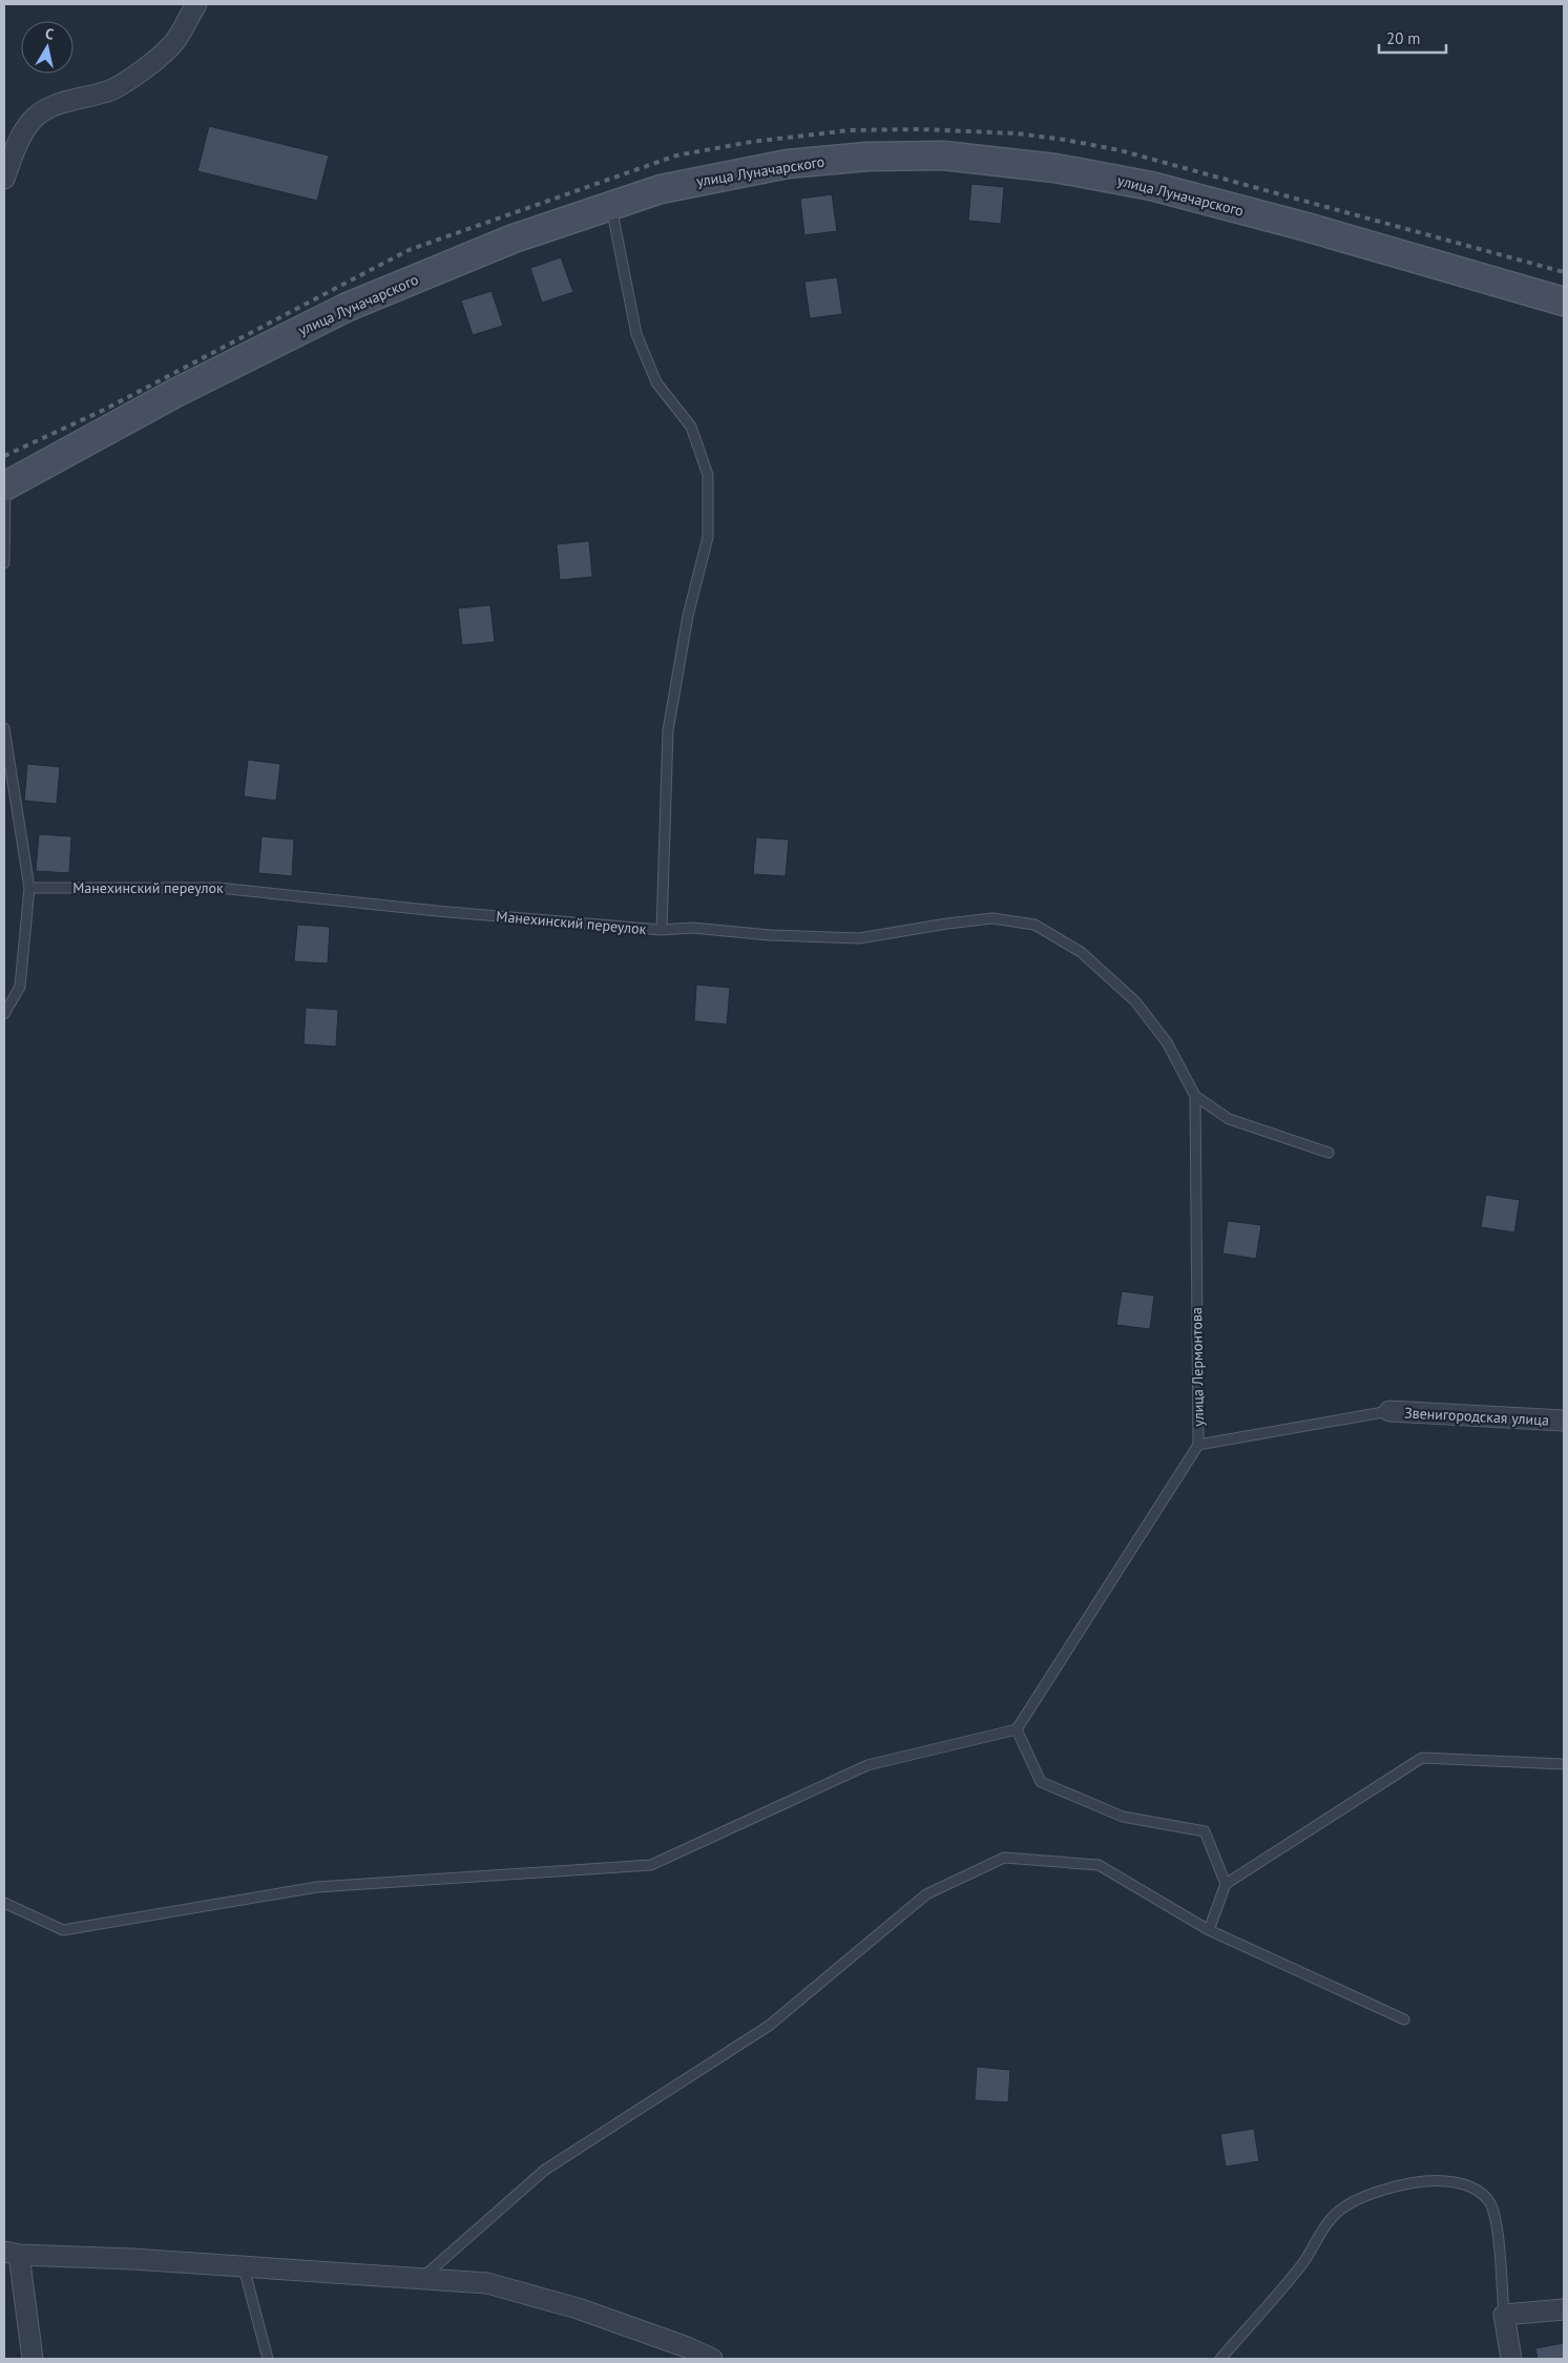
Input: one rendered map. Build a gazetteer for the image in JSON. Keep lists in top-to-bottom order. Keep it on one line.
{"streets":{"main road":["улица Луначарского"],"street":["Звенигородская улица"],"lane":["Манехинский переулок","улица Лермонтова"]},"crossings":[["Манехинский переулок","улица Лермонтова"],["улица Лермонтова","Звенигородская улица"]],"scale_bar":"20 m","north":"top"}
